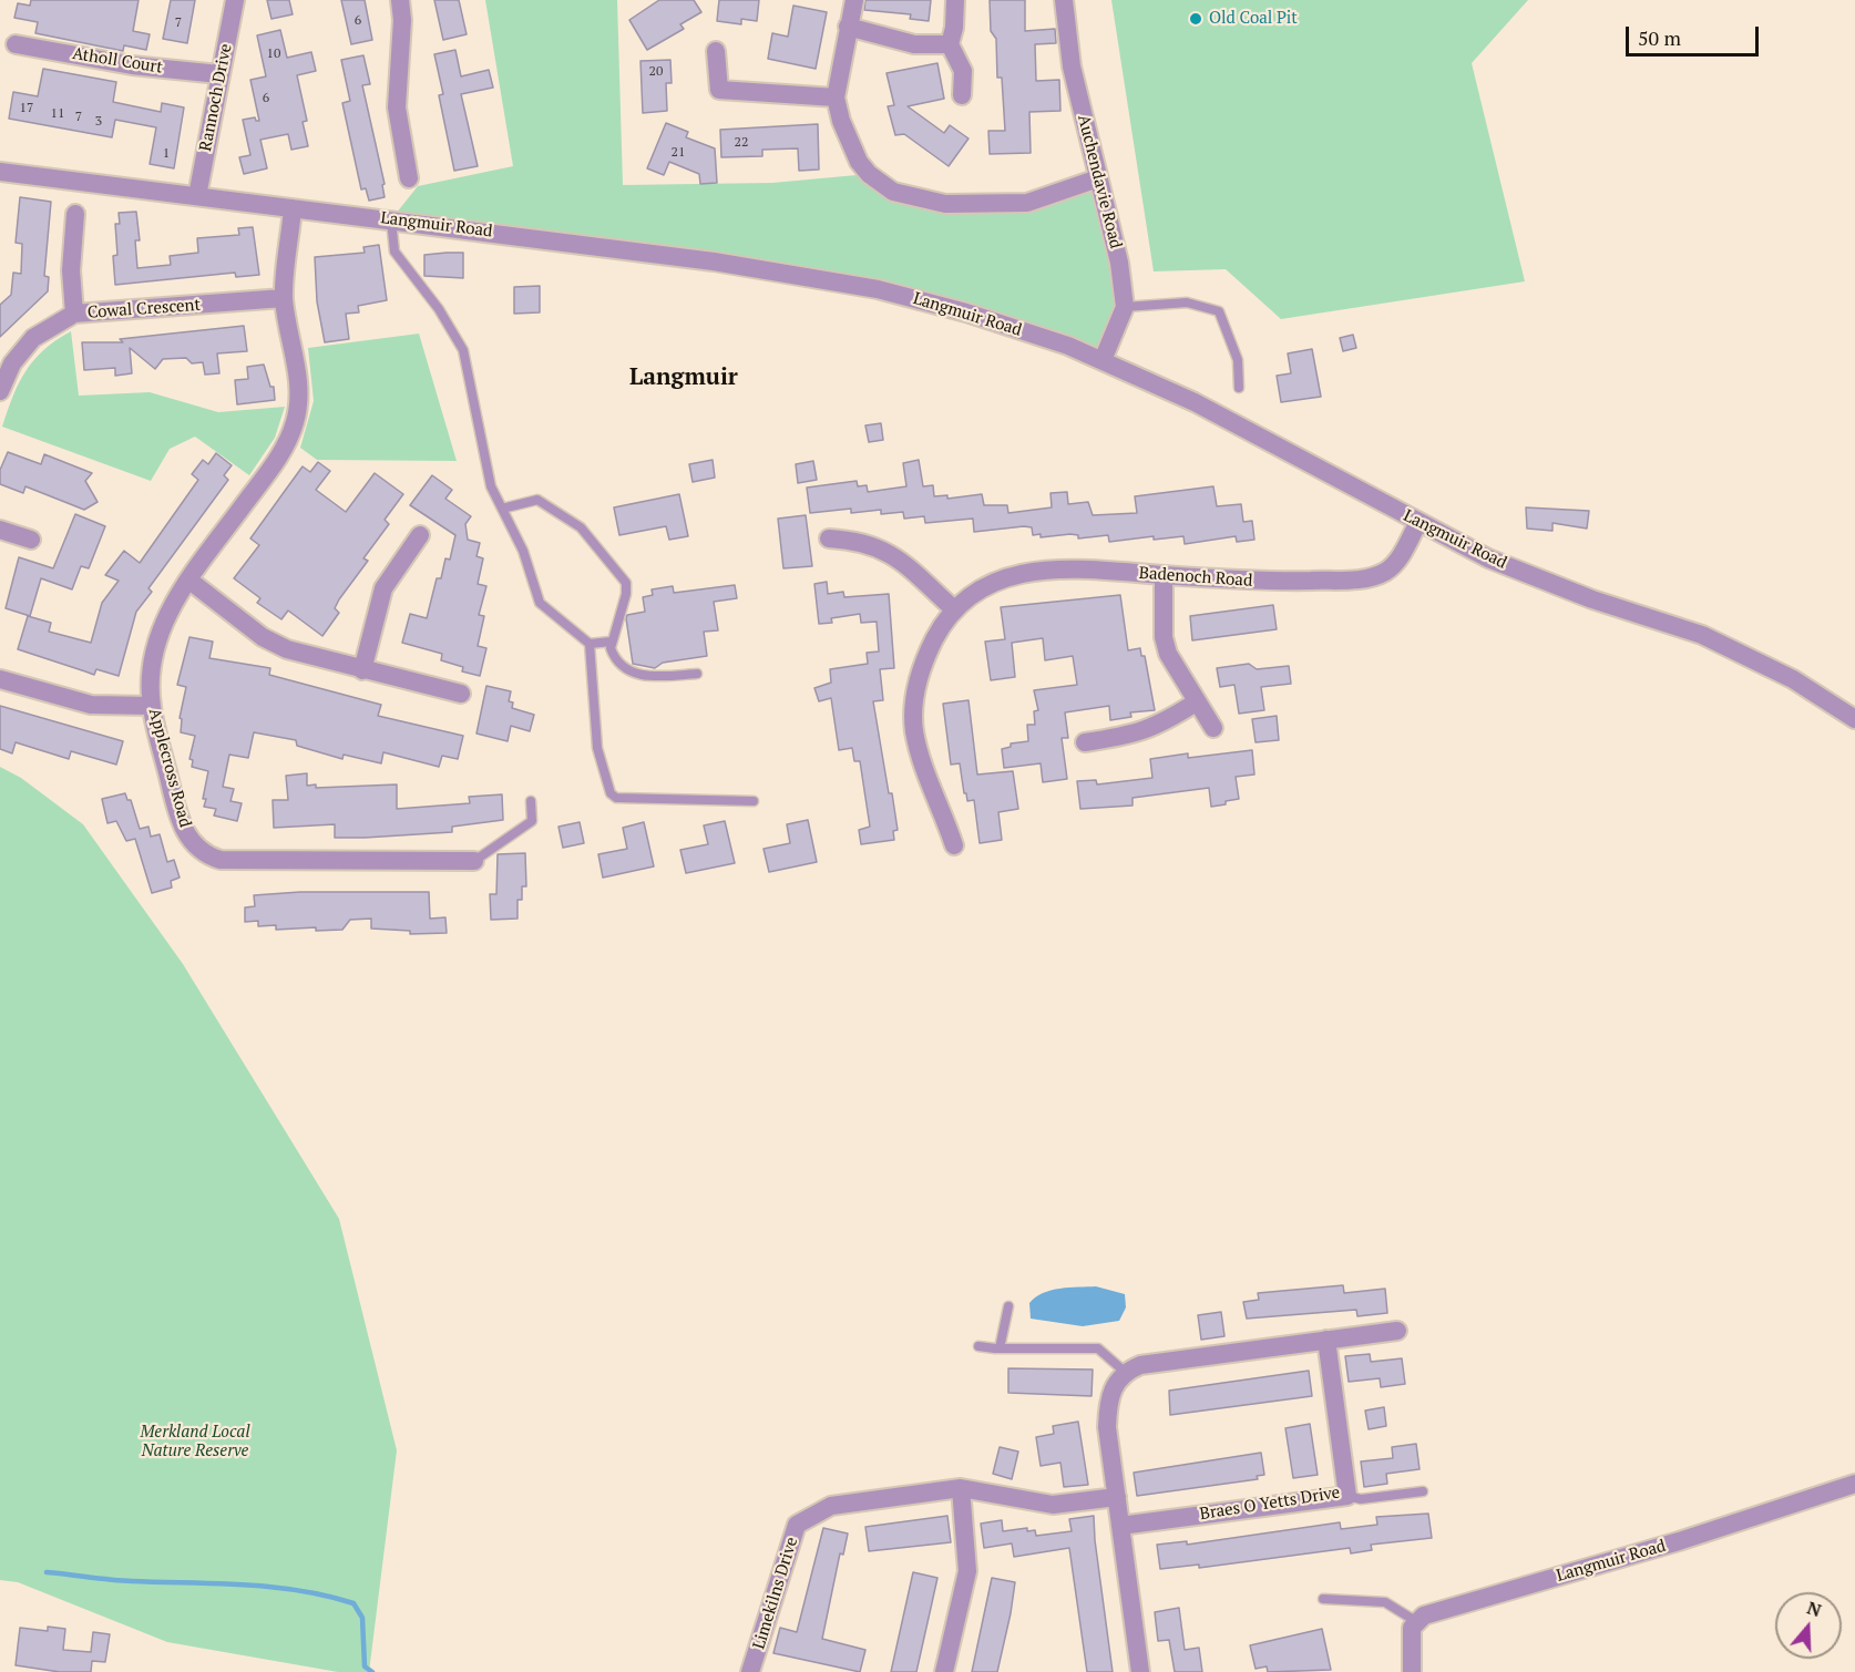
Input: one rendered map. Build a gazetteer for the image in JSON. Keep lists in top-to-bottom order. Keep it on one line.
{"streets":{"street":["Atholl Court","Rannoch Drive","Auchendavie Road","Langmuir Road","Cowal Crescent","Badenoch Road","Applecross Road","Braes O Yetts Drive","Limekilns Drive"]},"crossings":[["Atholl Court","Rannoch Drive"],["Rannoch Drive","Langmuir Road"],["Auchendavie Road","Langmuir Road"],["Langmuir Road","Badenoch Road"],["Langmuir Road","Applecross Road"],["Cowal Crescent","Applecross Road"]],"districts":["Langmuir"],"parks":["Merkland Local Nature Reserve"],"places":["Old Coal Pit"],"house_numbers":["6","7","10","20","6","17","11","7","3","22","21","1"],"scale_bar":"50 m","north":"top"}
